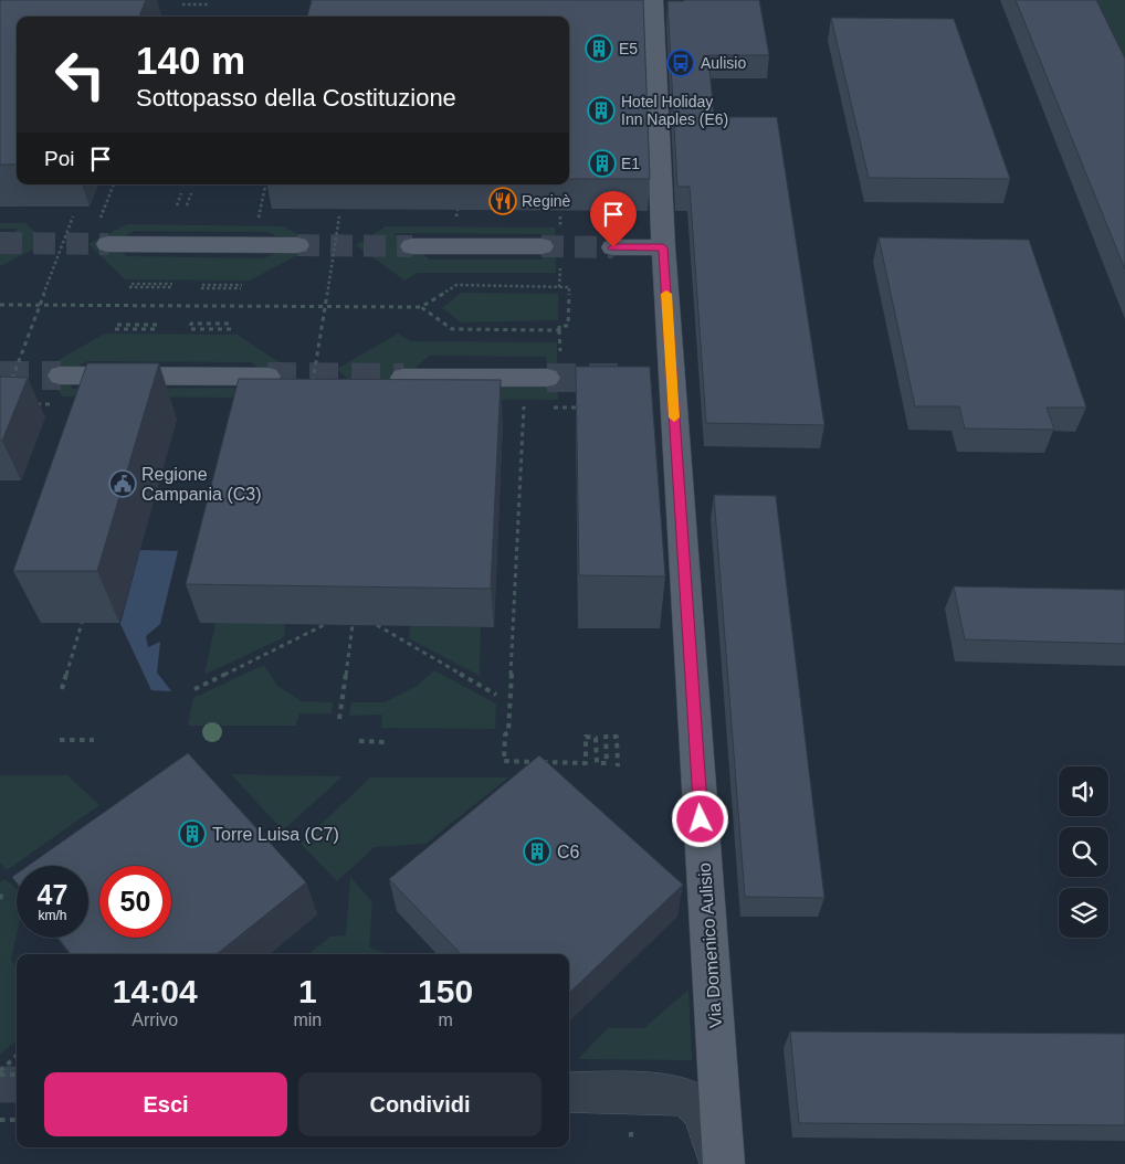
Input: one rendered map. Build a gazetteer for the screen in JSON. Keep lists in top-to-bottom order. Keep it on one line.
{"streets":{"main road":["Via Domenico Aulisio"]},"places":{"building":["E5","Hotel Holiday Inn Naples (E6)","E1","Torre Luisa (C7)","C6"],"bus stop":["Aulisio"],"restaurant":["Reginè"],"public building":["Regione Campania (C3)"]},"page":{"turn":["140 m","Sottopasso della Costituzione"],"then":"Poi","speed":"47 km/h","limit":"50","eta":["14:04","Arrivo","1","min","150","m"],"buttons":["Esci","Condividi"]}}
